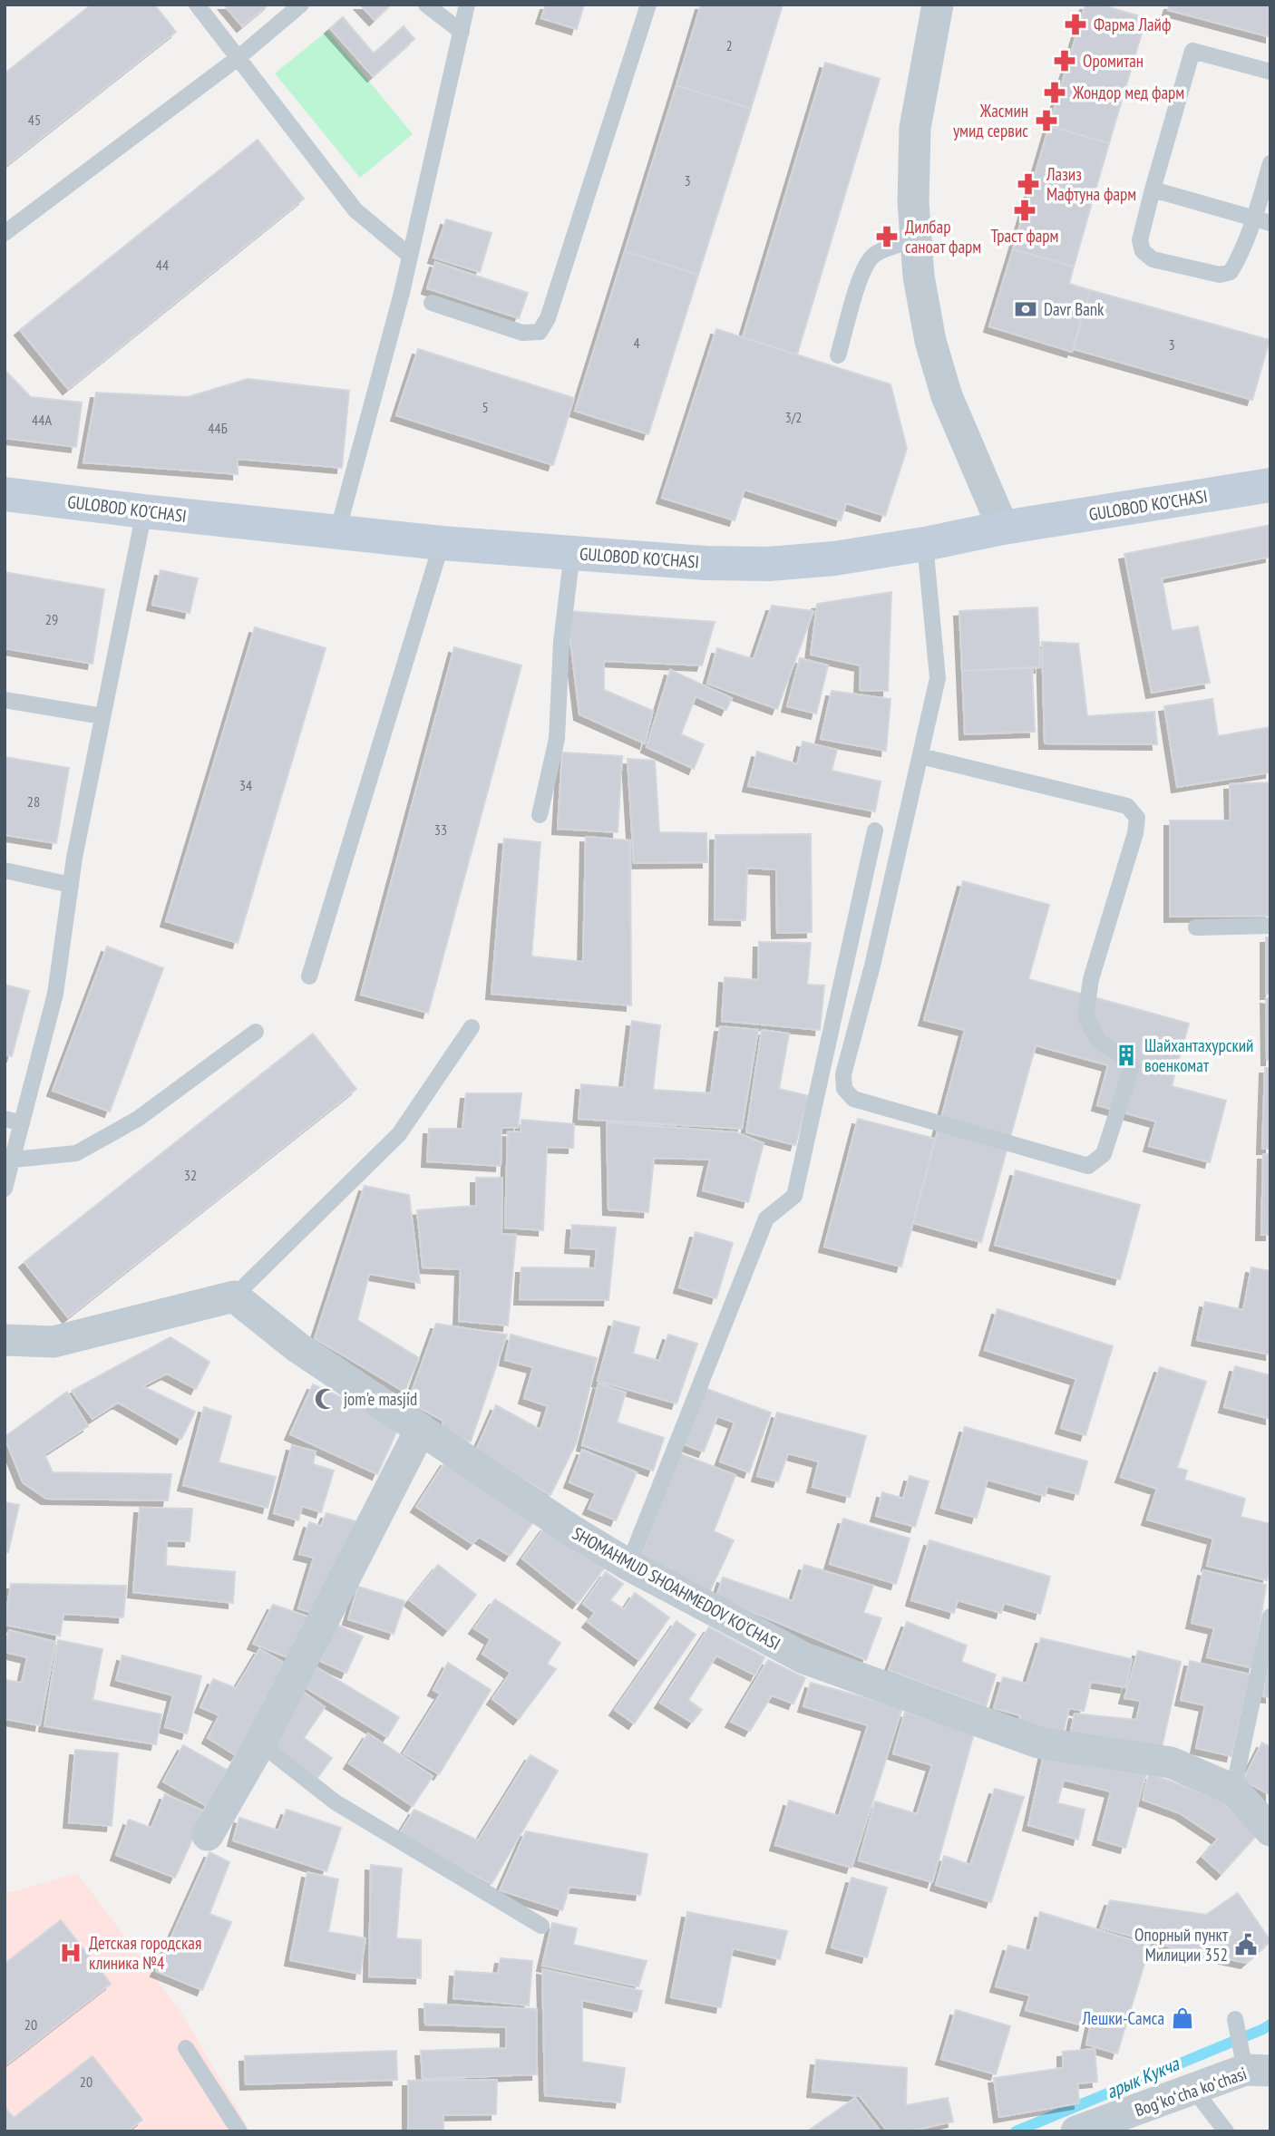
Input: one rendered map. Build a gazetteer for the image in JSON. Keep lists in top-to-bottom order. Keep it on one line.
{"streets":{"street":["GULOBOD KO'CHASI","SHOMAHMUD SHOAHMEDOV KO'CHASI","Bogʻkoʻcha koʻchasi"]},"water":["арык Кукча"],"places":{"pharmacy":["Фарма Лайф","Оромитан","Жондор мед фарм","Жасмин умид сервис","Лазиз Мафтуна фарм","Траст фарм","Дилбар саноат фарм"],"bank":["Davr Bank"],"building":["Шайхантахурский военкомат"],"mosque":["jom'e masjid"],"public building":["Опорный пункт Милиции 352"],"hospital":["Детская городская клиника №4"],"shop":["Лешки-Самса"]},"house_numbers":["2","45","3","44","4","3","5","3/2","44A","44Б","29","34","28","33","32","20","20"]}
